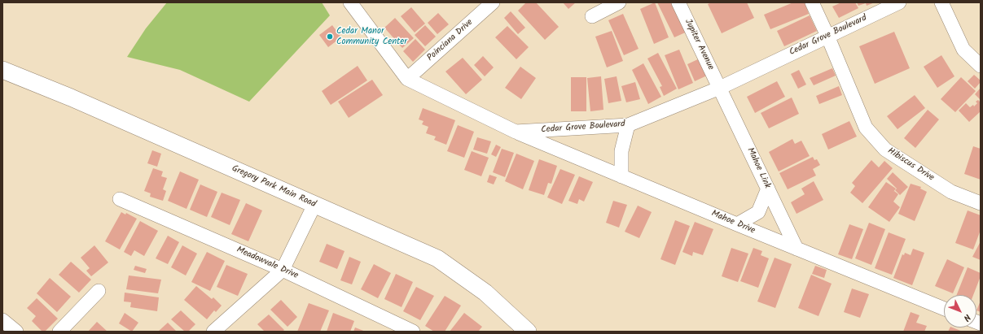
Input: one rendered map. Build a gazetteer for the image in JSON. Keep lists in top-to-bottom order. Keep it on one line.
{"streets":{"street":["Cedar Grove Boulevard","Poinciana Drive","Jupiter Avenue","Hibiscus Drive","Mahoe Link","Gregory Park Main Road","Mahoe Drive","Meadowvale Drive"]},"crossings":[["Cedar Grove Boulevard","Poinciana Drive"],["Cedar Grove Boulevard","Jupiter Avenue"],["Cedar Grove Boulevard","Hibiscus Drive"],["Cedar Grove Boulevard","Mahoe Link"],["Cedar Grove Boulevard","Mahoe Drive"],["Jupiter Avenue","Mahoe Link"],["Mahoe Link","Mahoe Drive"]],"places":["Cedar Manor Community Center"],"north":"bottom right"}
